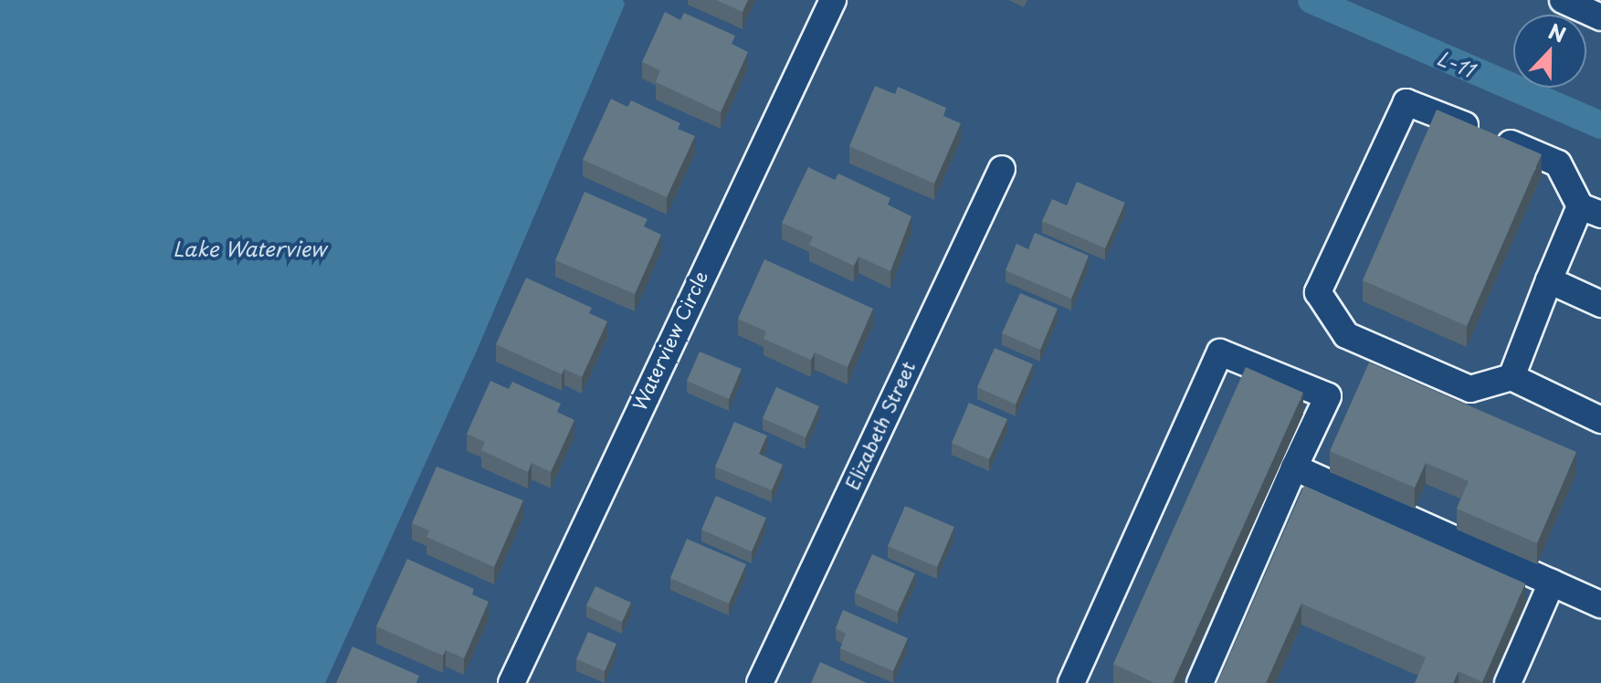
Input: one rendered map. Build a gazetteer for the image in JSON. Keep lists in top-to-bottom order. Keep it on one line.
{"streets":{"street":["Waterview Circle","Elizabeth Street"]},"water":["L-11","Lake Waterview"],"north":"top"}
